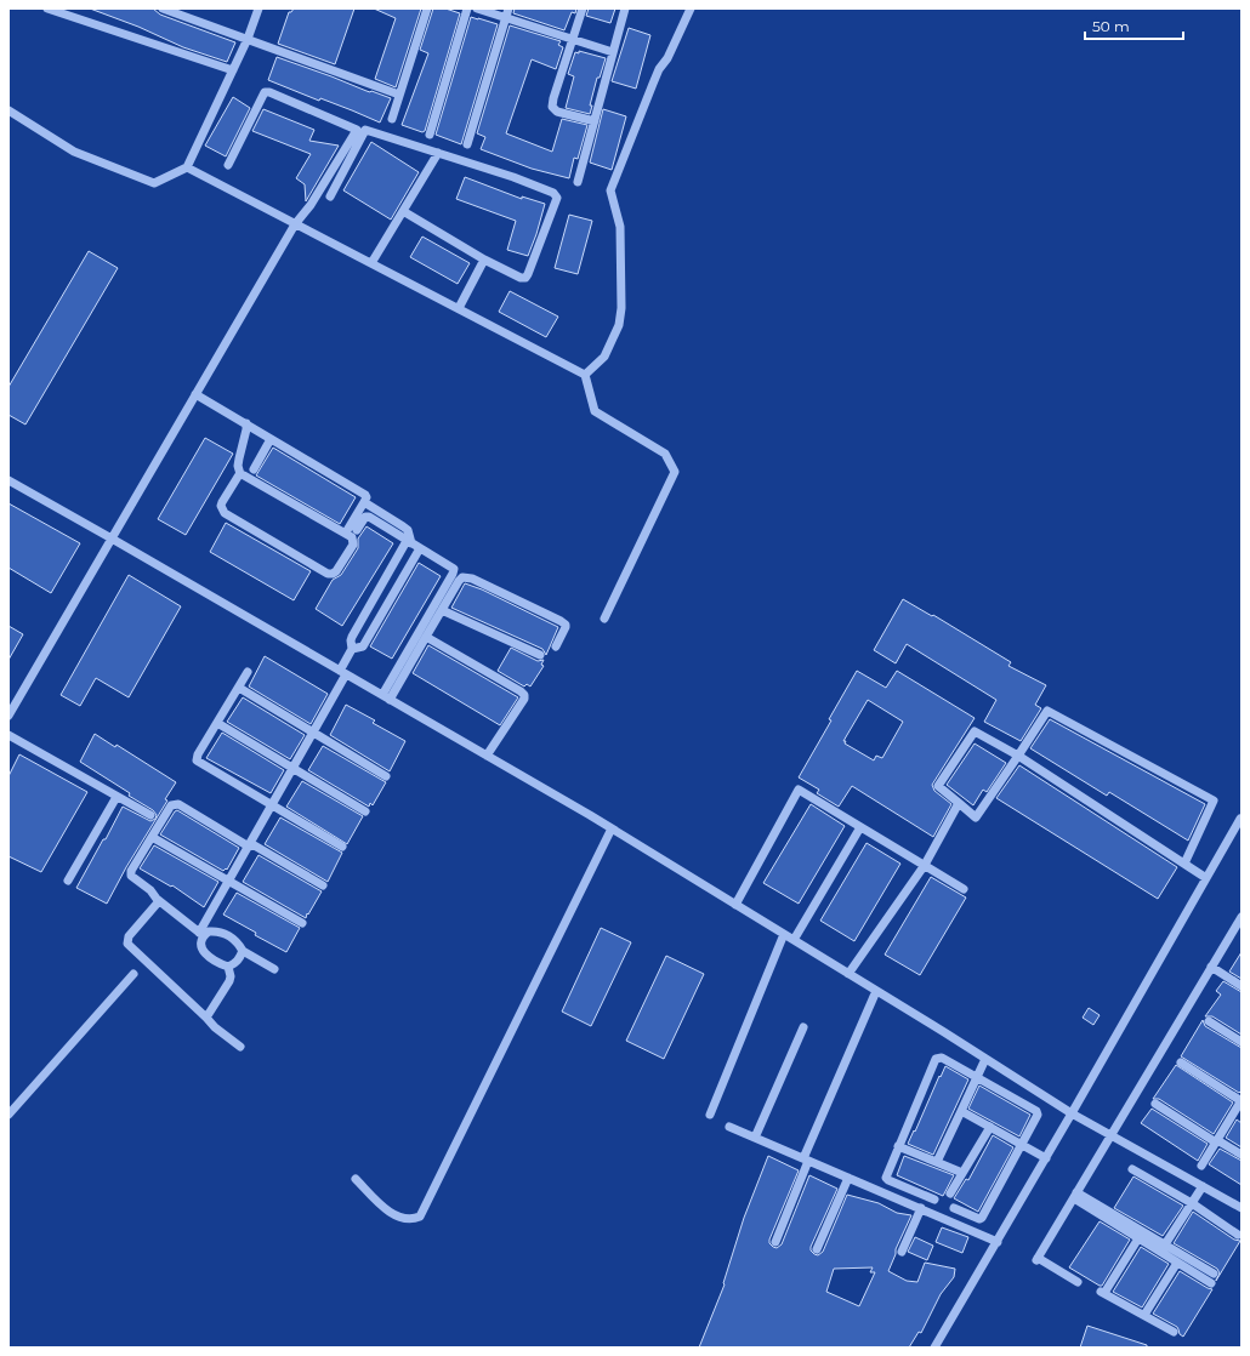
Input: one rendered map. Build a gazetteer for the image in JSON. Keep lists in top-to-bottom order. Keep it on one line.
{"scale_bar":"50 m"}
